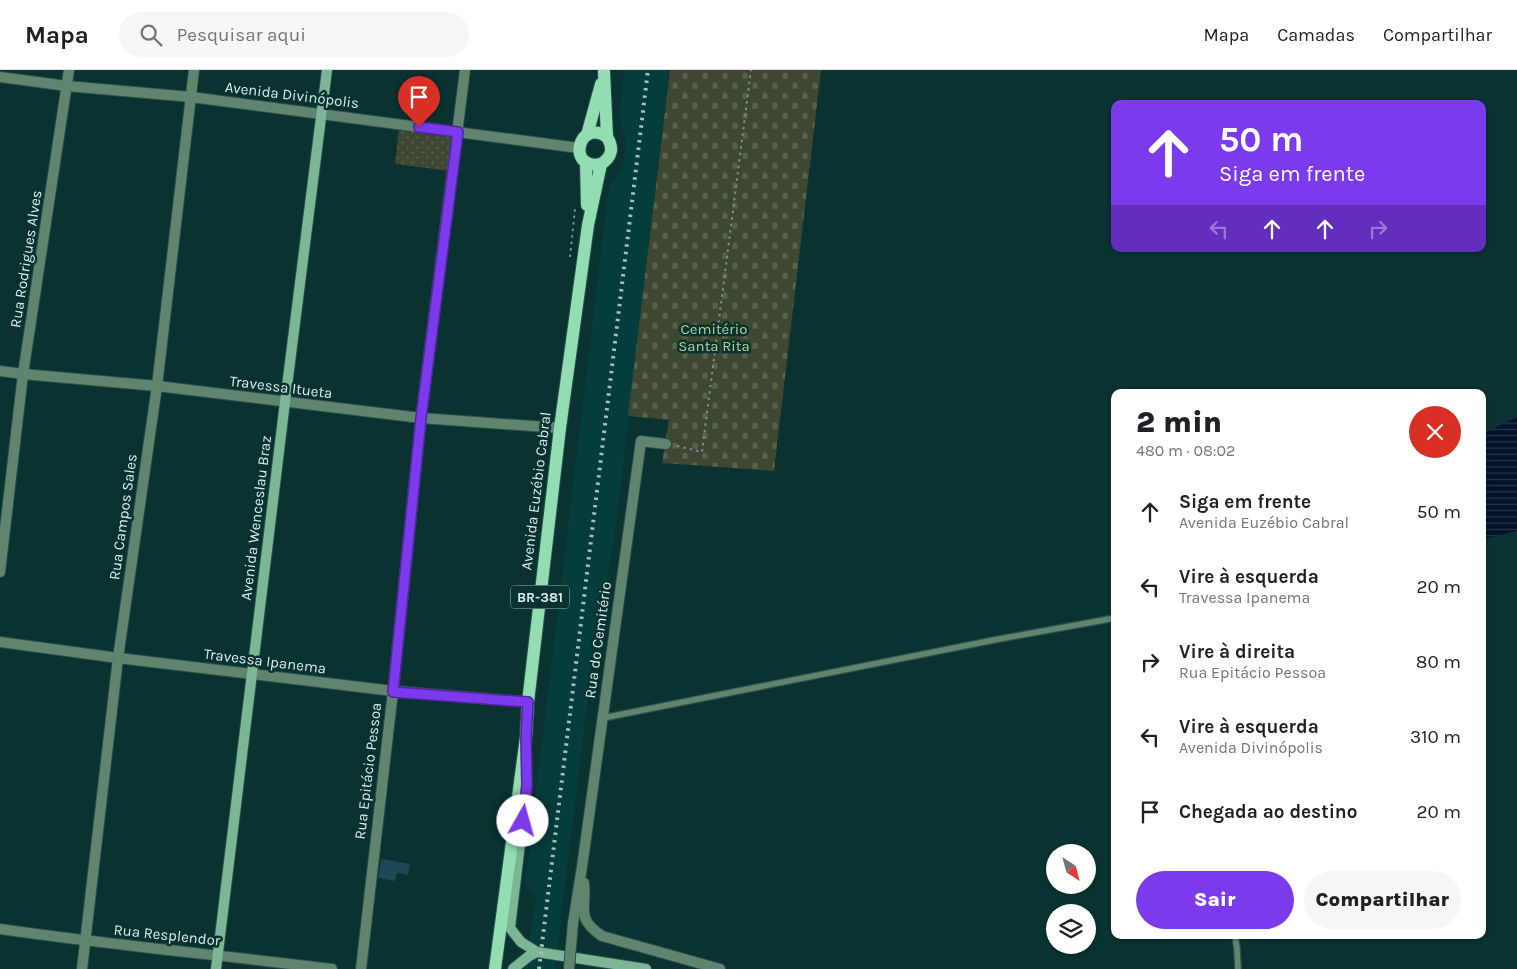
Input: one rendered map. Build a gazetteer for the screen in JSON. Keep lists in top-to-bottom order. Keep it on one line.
{"streets":{"main road":["Avenida Euzébio Cabral","BR-381"],"street":["Avenida Divinópolis","Rua Rodrigues Alves","Travessa Itueta","Rua Campos Sales","Avenida Wenceslau Braz","Rua do Cemitério","Travessa Ipanema","Rua Epitácio Pessoa","Rua Resplendor"]},"crossings":[["Avenida Divinópolis","Rua Rodrigues Alves"],["Avenida Divinópolis","Avenida Euzébio Cabral"],["Avenida Divinópolis","Rua Campos Sales"],["Avenida Divinópolis","Avenida Wenceslau Braz"],["Avenida Divinópolis","BR-381"],["Avenida Divinópolis","Rua Epitácio Pessoa"],["Rua Rodrigues Alves","Travessa Itueta"],["Travessa Itueta","Avenida Euzébio Cabral"],["Travessa Itueta","Rua Campos Sales"],["Travessa Itueta","Avenida Wenceslau Braz"],["Travessa Itueta","Rua Epitácio Pessoa"],["Avenida Euzébio Cabral","BR-381"],["Avenida Euzébio Cabral","Travessa Ipanema"],["Rua Campos Sales","Travessa Ipanema"],["Rua Campos Sales","Rua Resplendor"],["Avenida Wenceslau Braz","Travessa Ipanema"],["Avenida Wenceslau Braz","Rua Resplendor"],["Travessa Ipanema","Rua Epitácio Pessoa"]],"parks":["Cemitério Santa Rita"],"north":"bottom right","page":{"header":"Mapa","search":"Pesquisar aqui","nav":["Mapa","Camadas","Compartilhar"],"turn":["50 m","Siga em frente"],"heading":["2 min","480 m · 08:02"],"list":[{"name":"Siga em frente","note":"Avenida Euzébio Cabral","value":"50 m"},{"name":"Vire à esquerda","note":"Travessa Ipanema","value":"20 m"},{"name":"Vire à direita","note":"Rua Epitácio Pessoa","value":"80 m"},{"name":"Vire à esquerda","note":"Avenida Divinópolis","value":"310 m"},{"name":"Chegada ao destino","value":"20 m"}],"buttons":["Sair","Compartilhar"]}}
